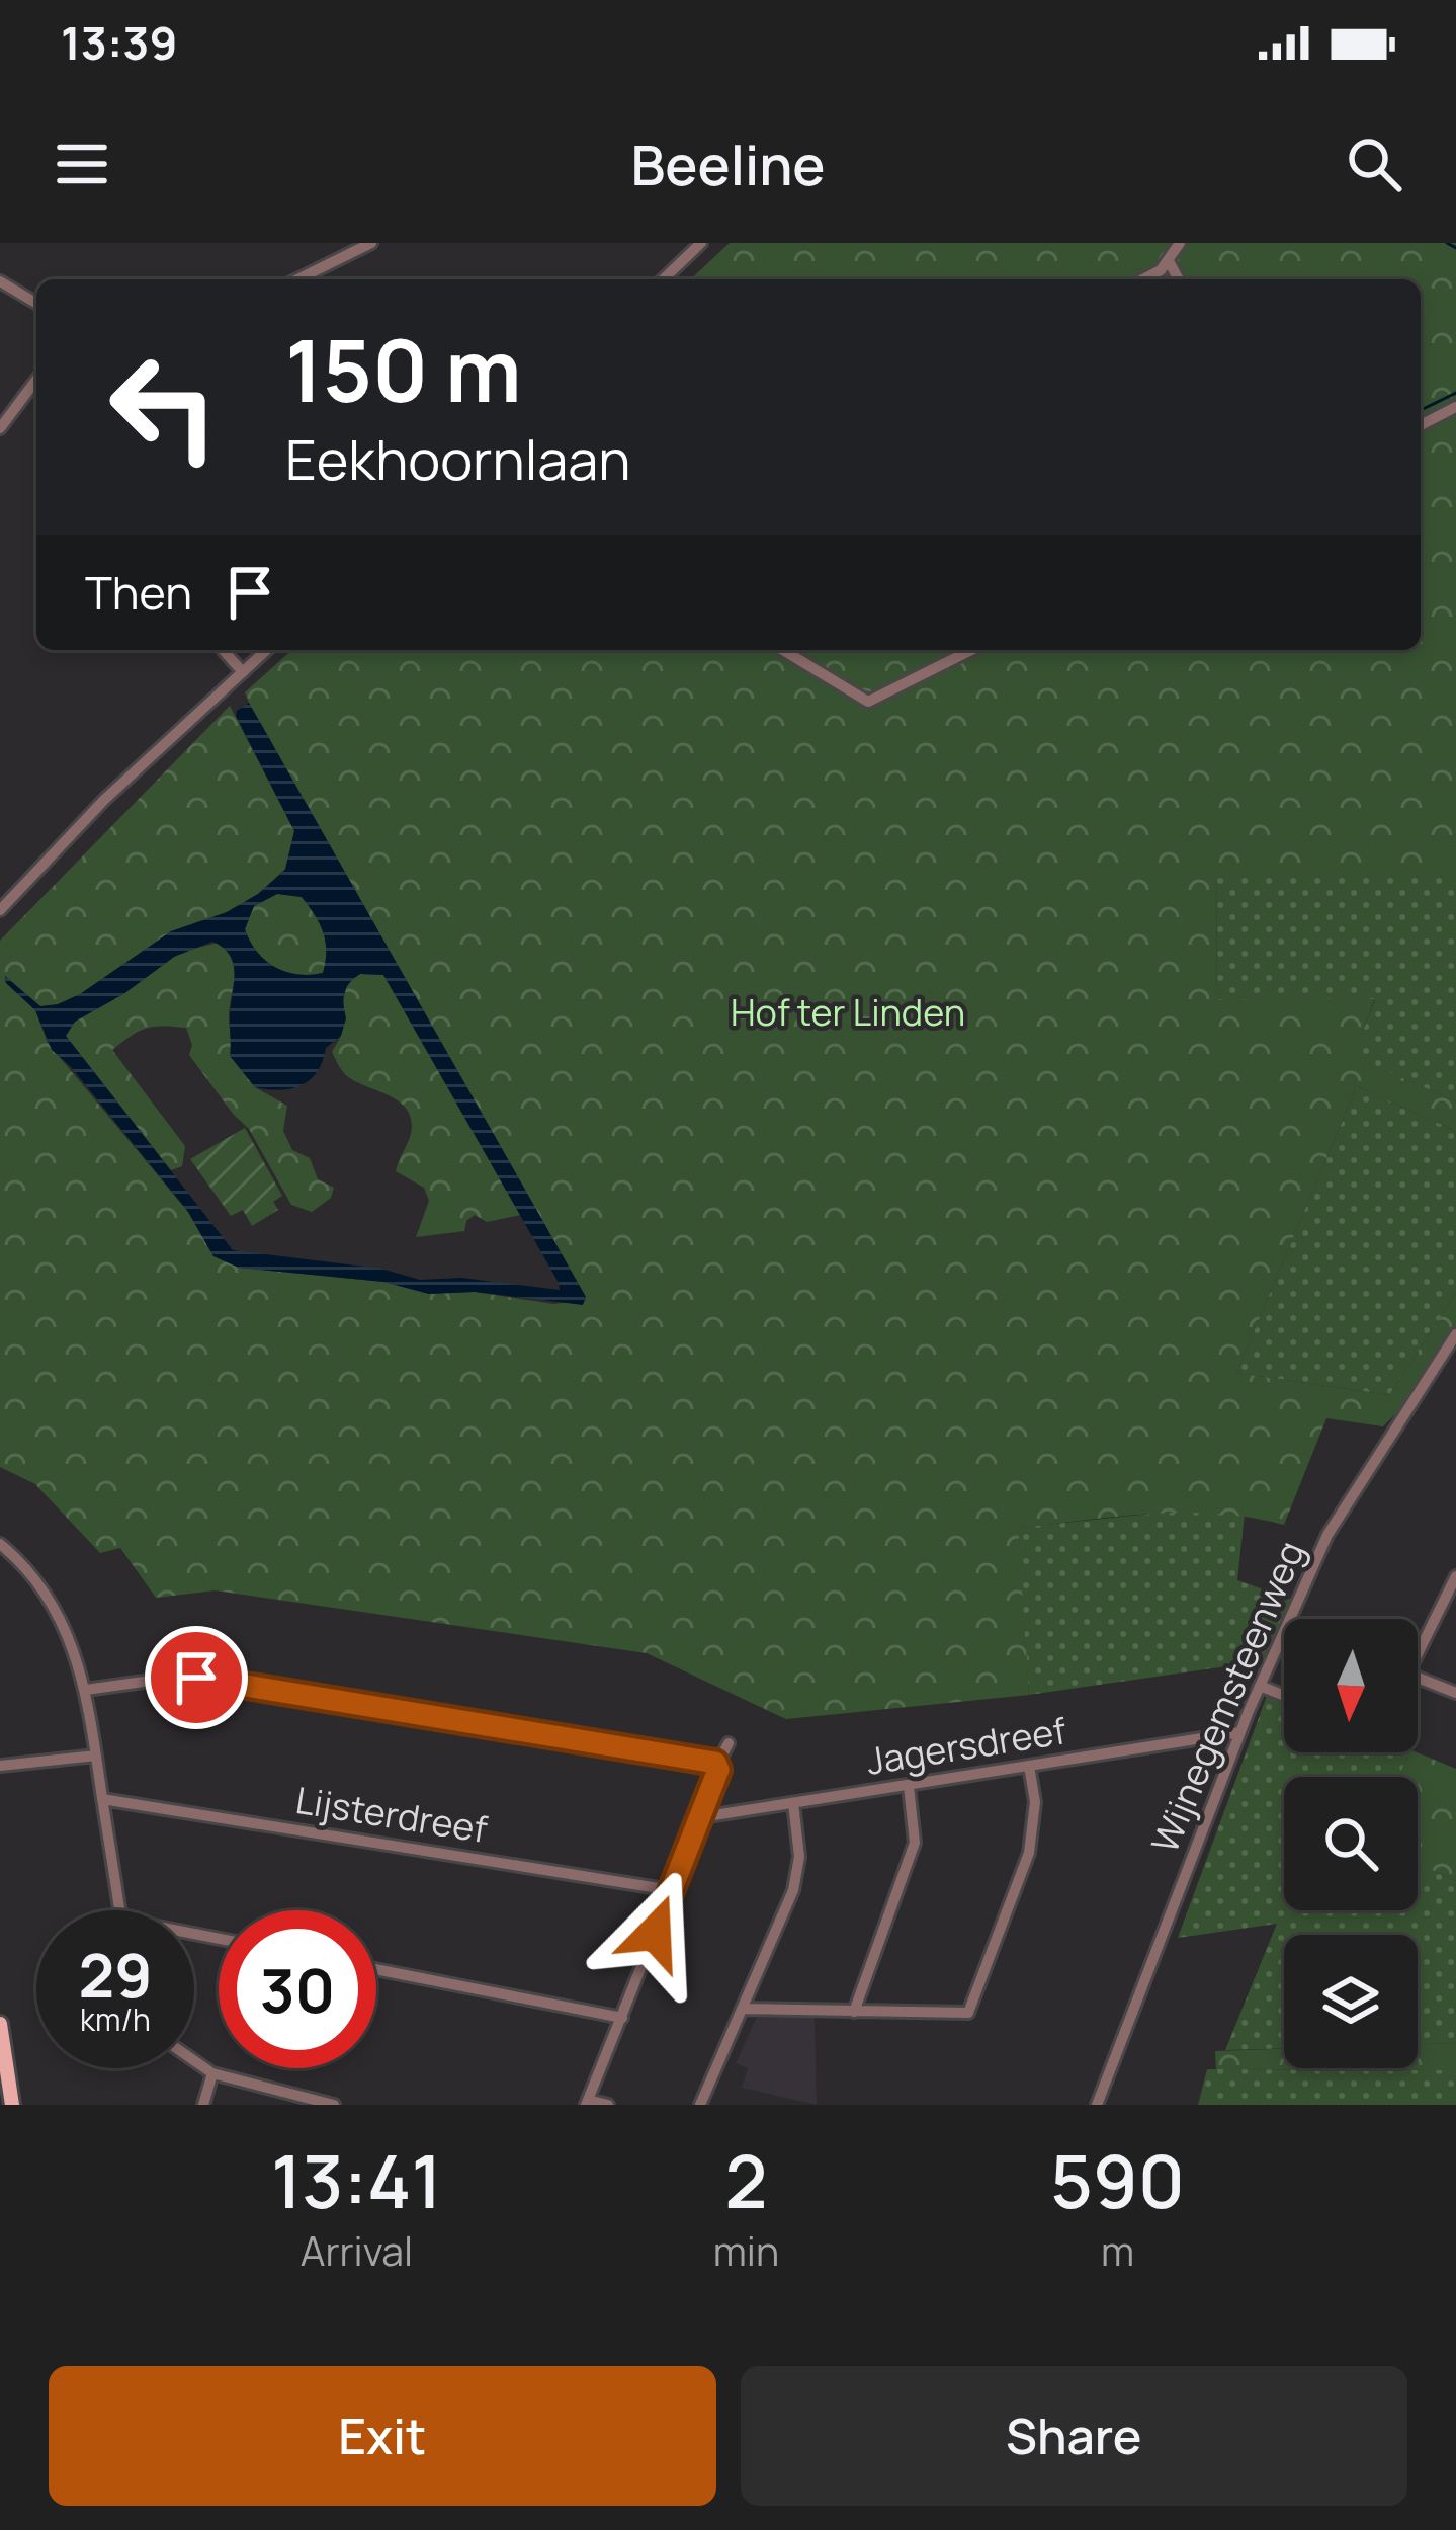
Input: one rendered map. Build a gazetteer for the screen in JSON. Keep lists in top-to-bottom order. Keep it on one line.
{"streets":{"street":["Wijnegemsteenweg","Jagersdreef","Lijsterdreef"]},"crossings":[["Wijnegemsteenweg","Jagersdreef"]],"parks":["Hof ter Linden"],"north":"bottom","page":{"status":"13:39","header":"Beeline","turn":["150 m","Eekhoornlaan"],"then":"Then","speed":"29 km/h","limit":"30","eta":["13:41","Arrival","2","min","590","m"],"buttons":["Exit","Share"]}}
